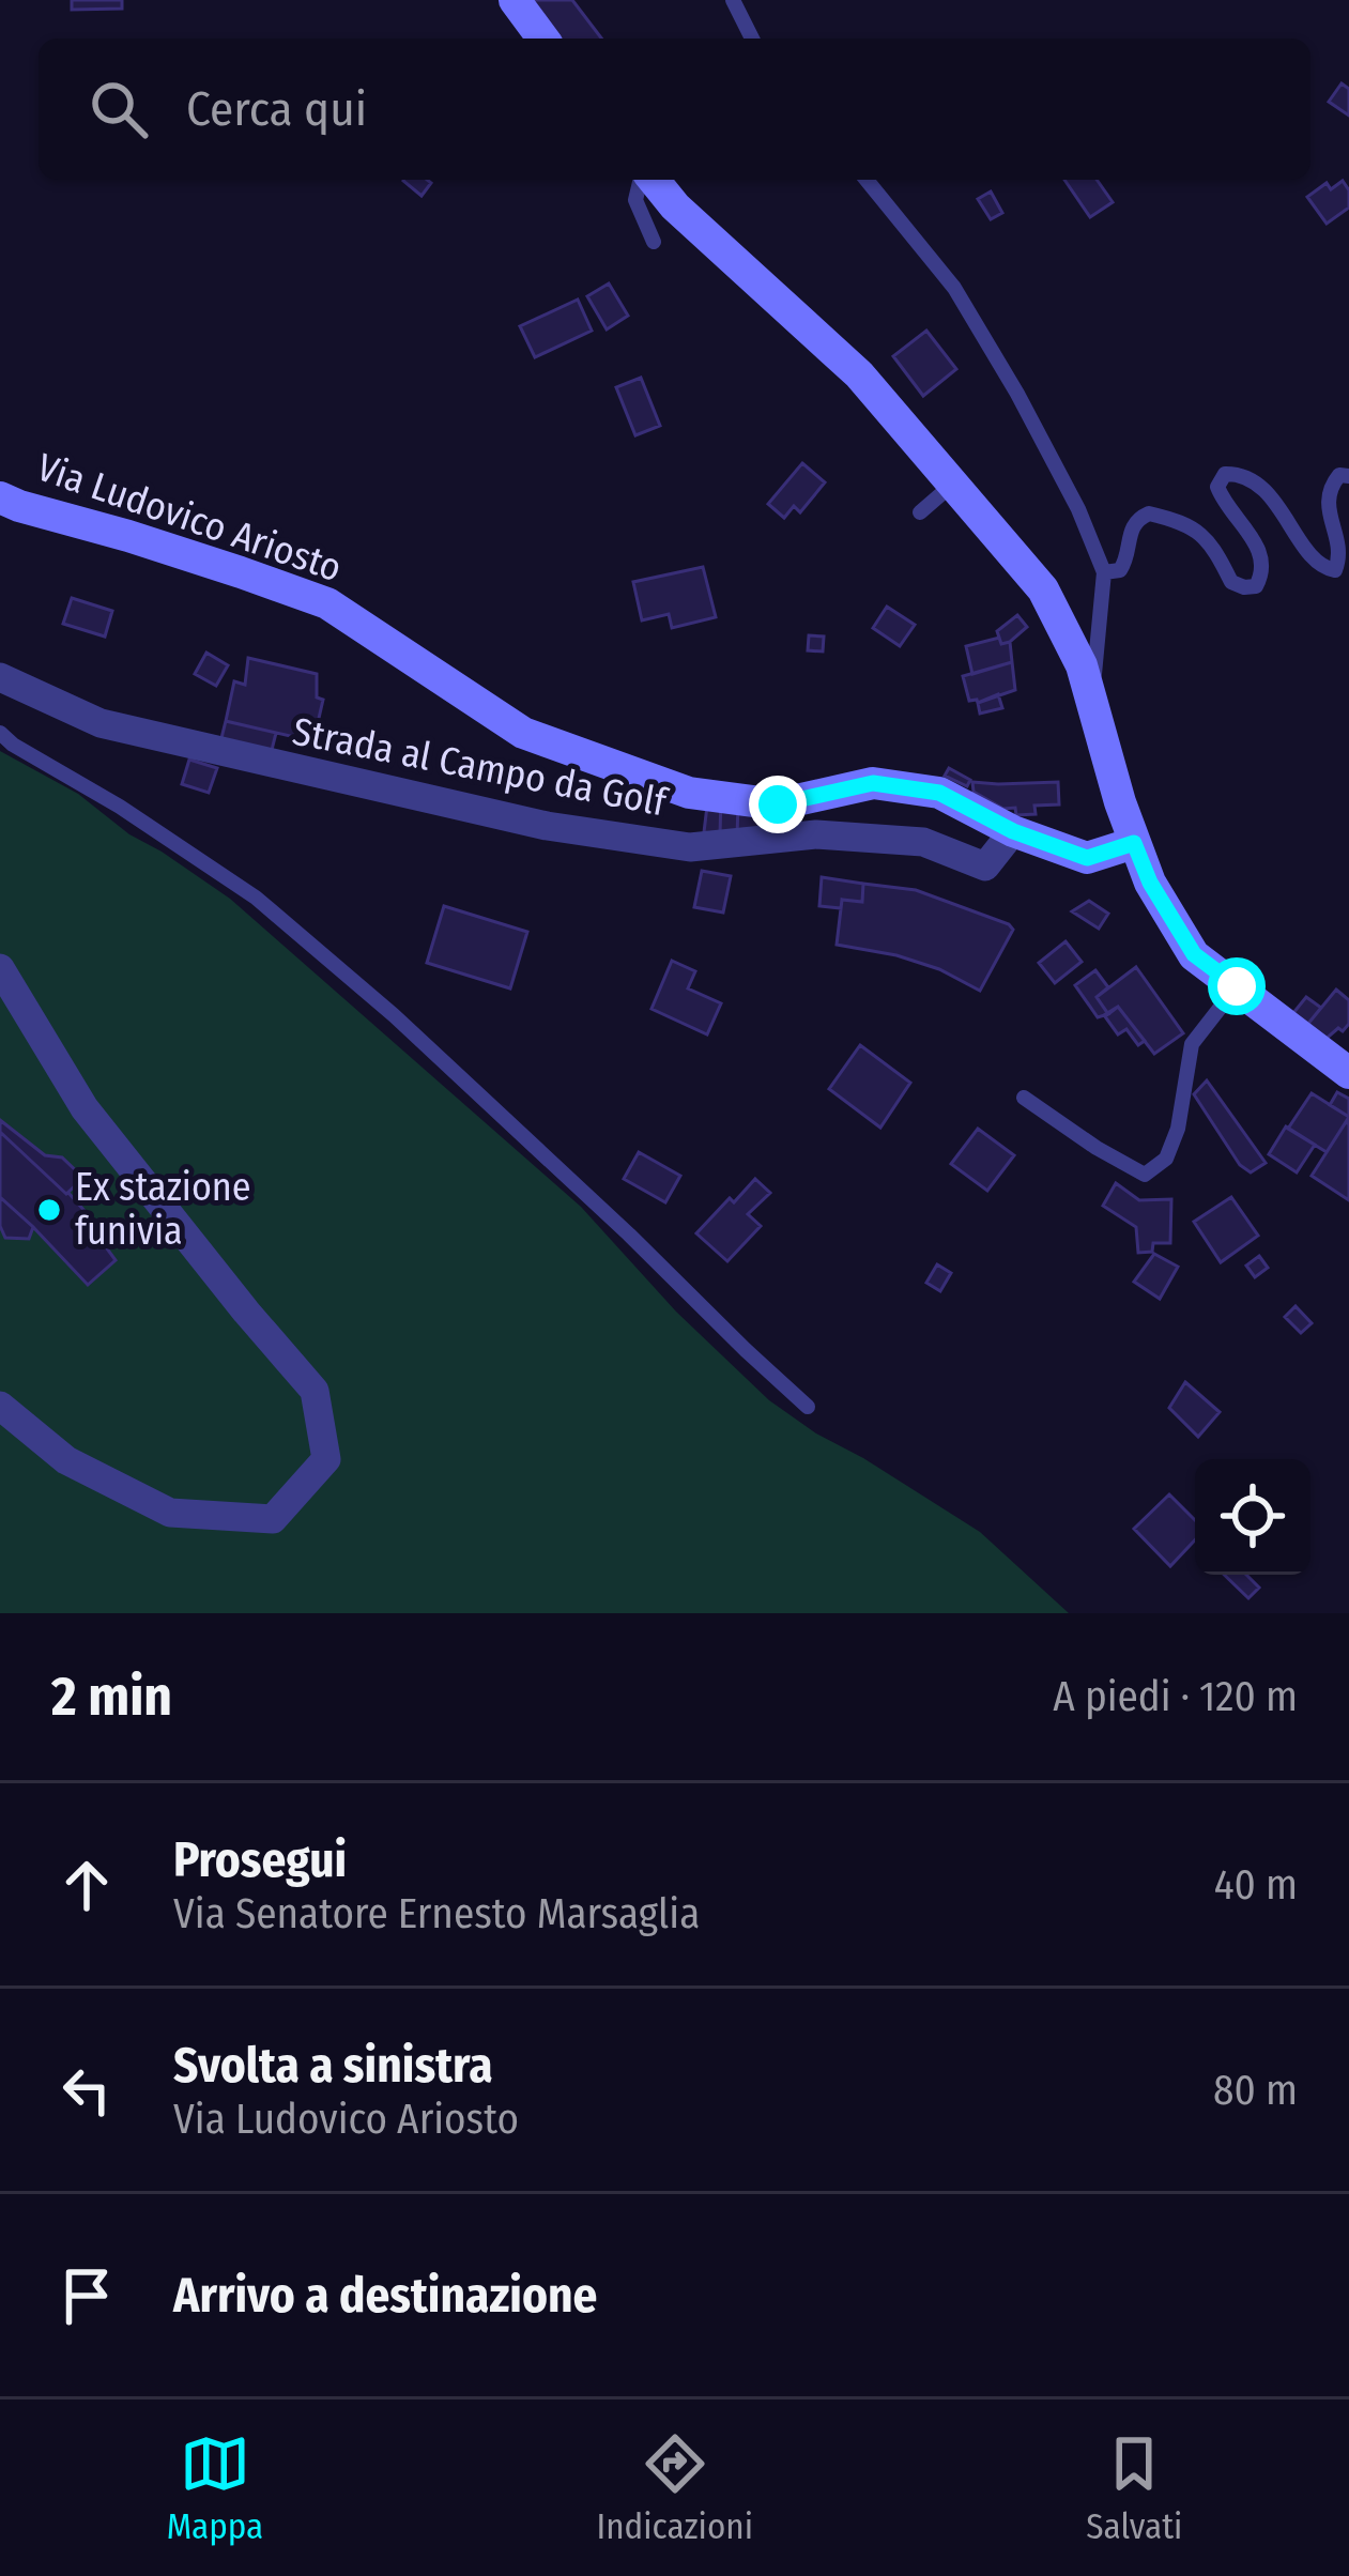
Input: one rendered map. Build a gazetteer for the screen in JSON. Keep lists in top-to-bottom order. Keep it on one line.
{"streets":{"street":["Via Ludovico Ariosto","Strada al Campo da Golf"]},"crossings":[["Via Ludovico Ariosto","Strada al Campo da Golf"]],"places":["Ex stazione funivia"],"page":{"search":"Cerca qui","heading":["2 min","A piedi · 120 m"],"list":[["Prosegui","Via Senatore Ernesto Marsaglia","40 m"],["Svolta a sinistra","Via Ludovico Ariosto","80 m"],"Arrivo a destinazione"],"nav":["Mappa","Indicazioni","Salvati"]}}
